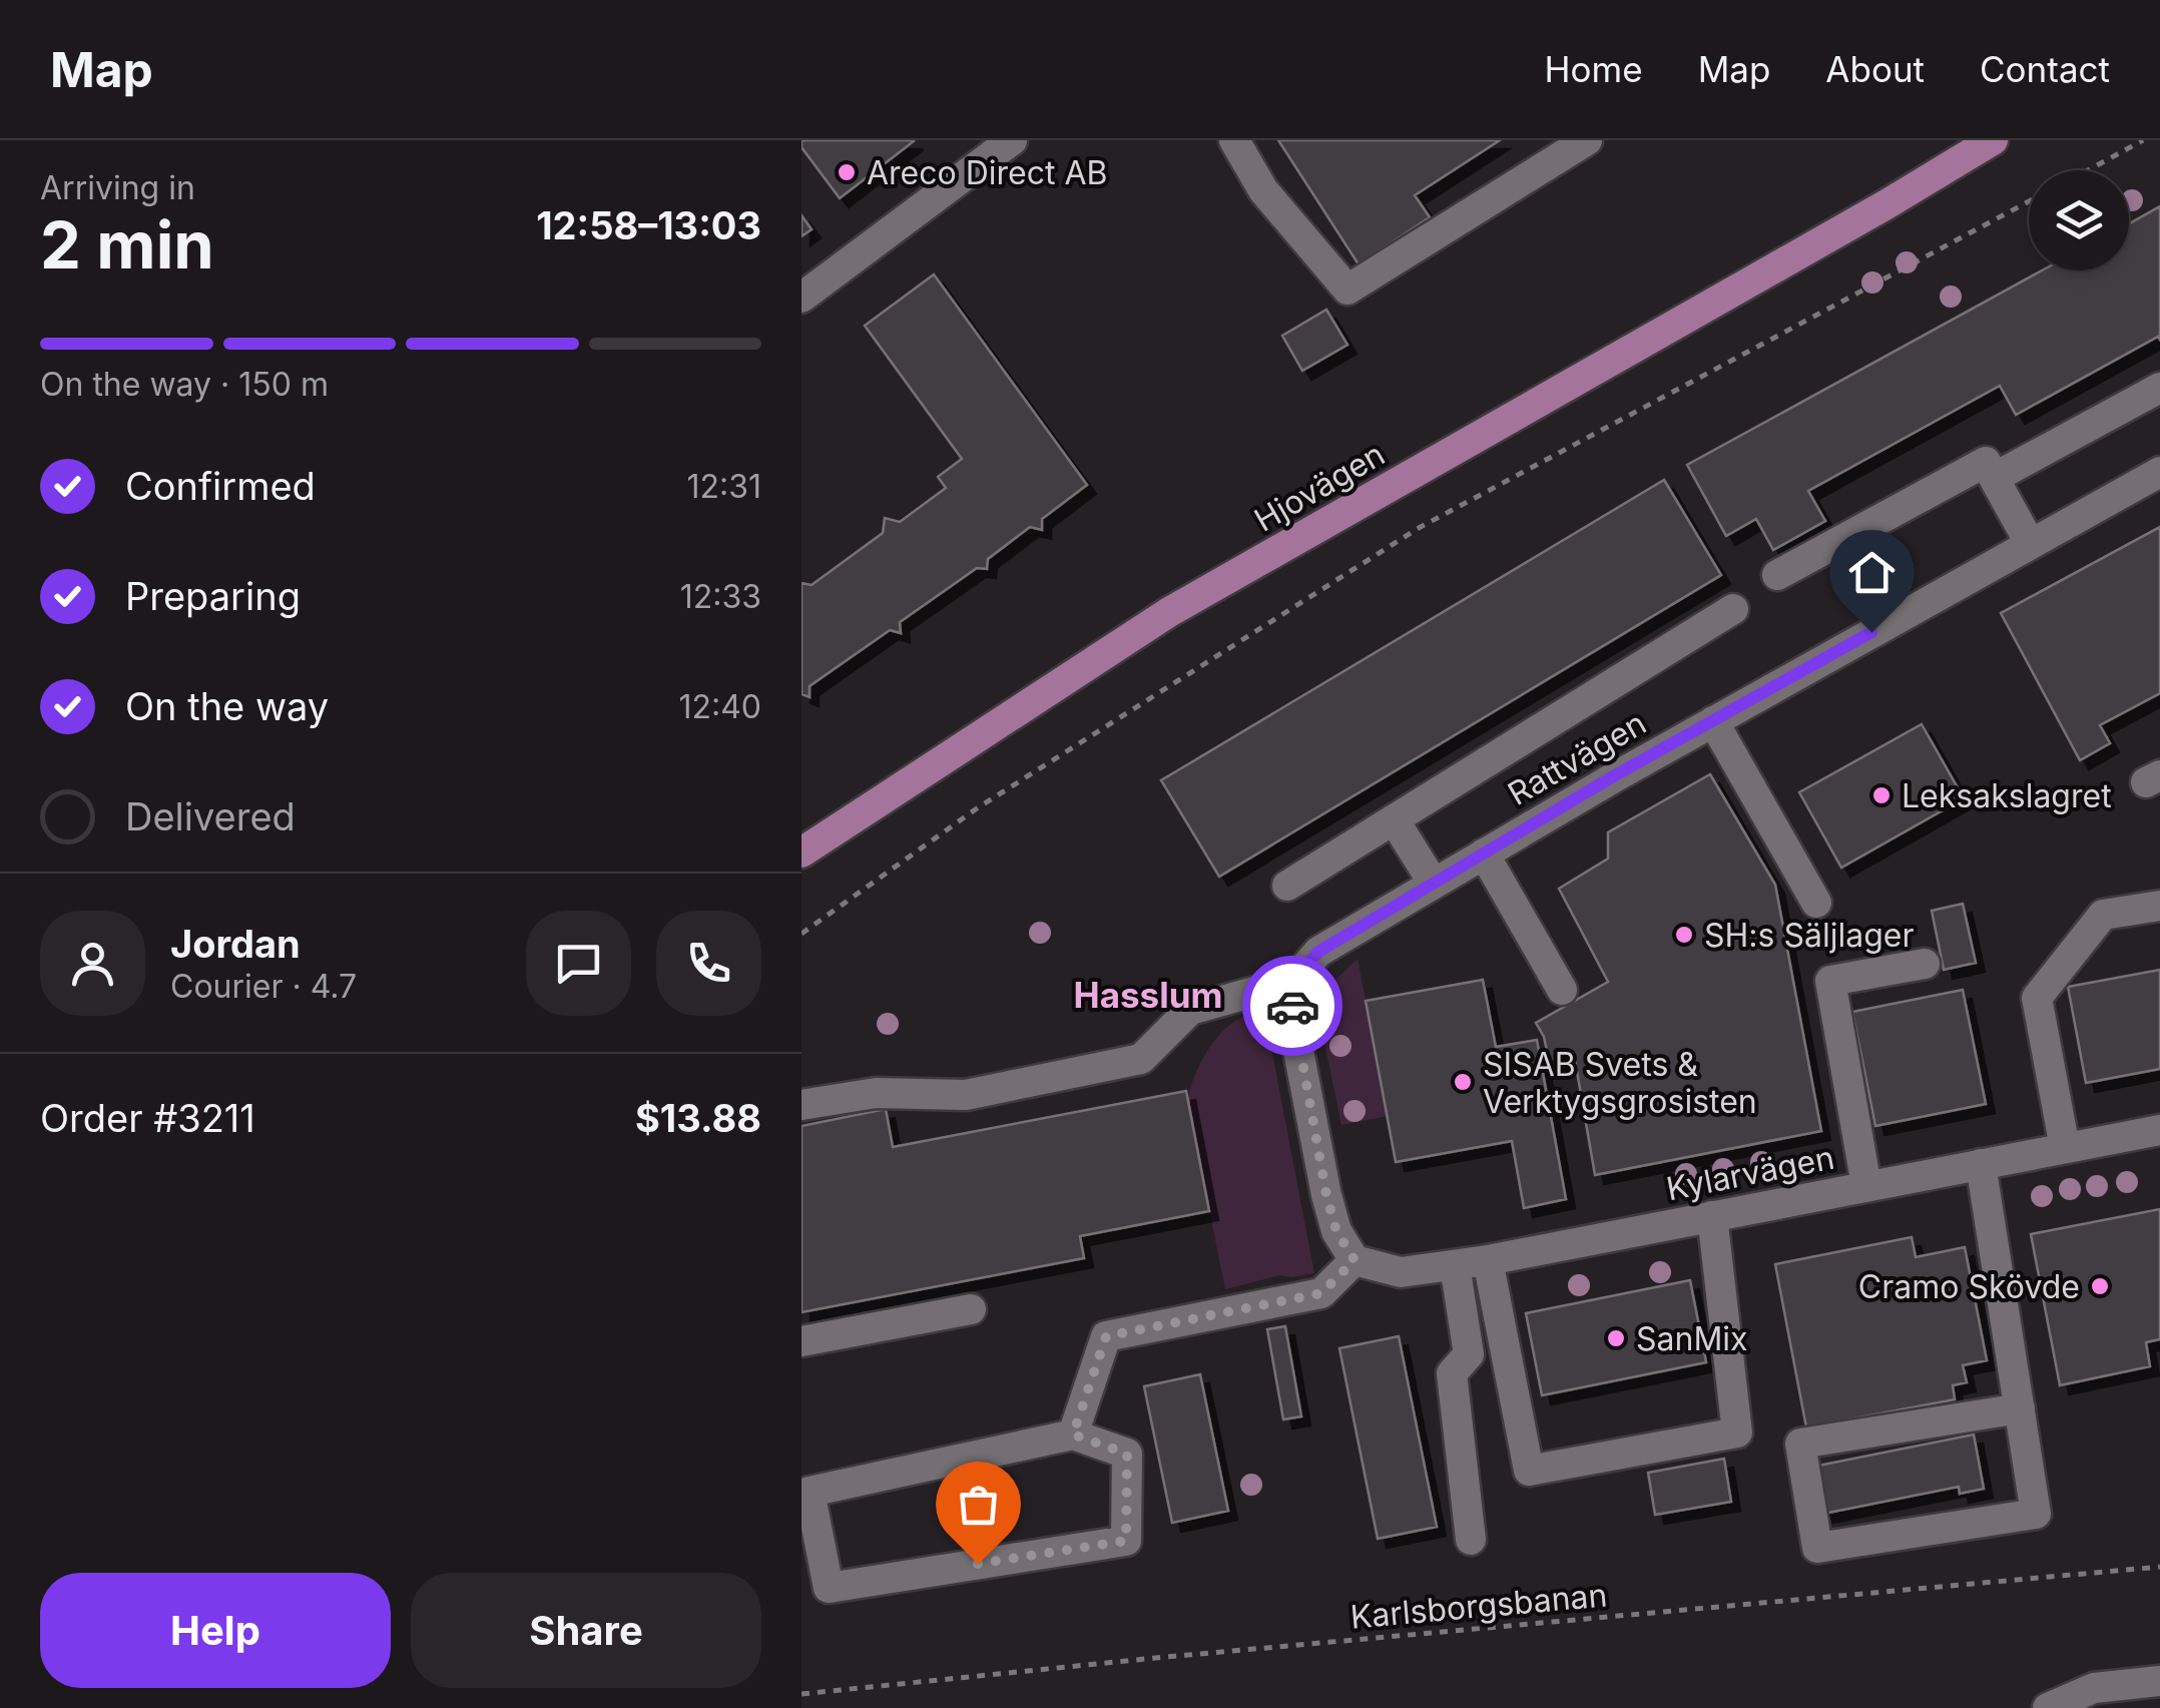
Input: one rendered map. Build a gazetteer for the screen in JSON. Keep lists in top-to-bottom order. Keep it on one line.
{"streets":{"main road":["Hjovägen"],"street":["Rattvägen","Kylarvägen"],"path":["Karlsborgsbanan"]},"districts":["Hasslum"],"places":["Areco Direct AB","Leksakslagret","SH:s Säljlager","SISAB Svets & Verktygsgrosisten","Cramo Skövde","SanMix"],"page":{"header":"Map","nav":["Home","Map","About","Contact"],"heading":["2 min","Arriving in","12:58–13:03"],"panel":["Jordan","Courier · 4.7","Order #3211","$13.88"],"bar":"On the way · 150 m","list":[["Confirmed","12:31"],["Preparing","12:33"],["On the way","12:40"],"Delivered"],"buttons":["Help","Share"]}}
